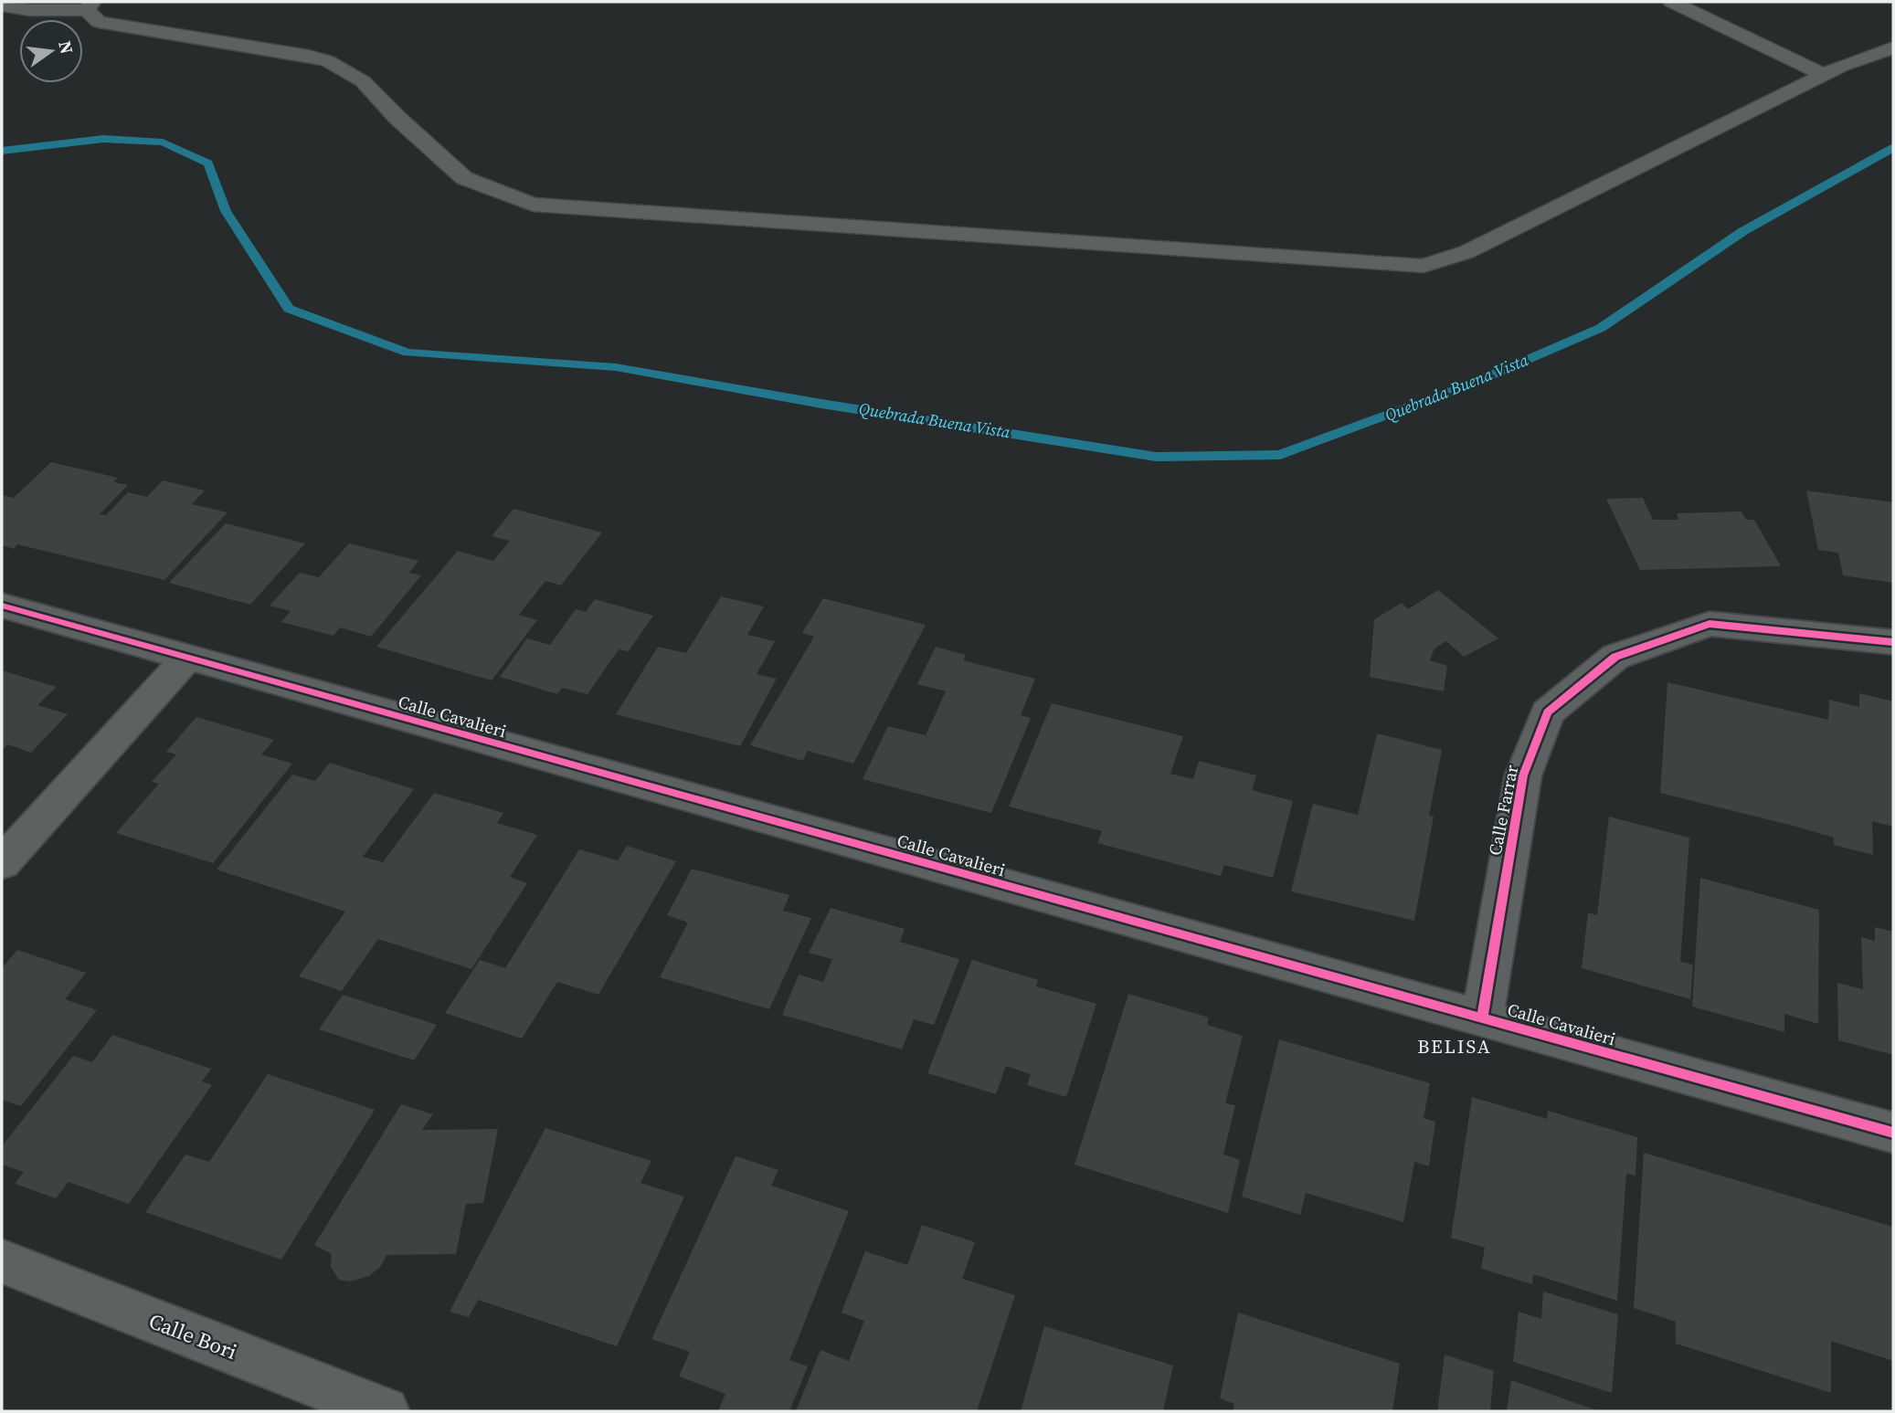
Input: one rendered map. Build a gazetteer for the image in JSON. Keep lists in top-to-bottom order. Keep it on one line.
{"streets":{"street":["Calle Cavalieri","Calle Farrar","Calle Bori"]},"crossings":[["Calle Cavalieri","Calle Farrar"]],"districts":["BELISA"],"water":["Quebrada Buena Vista"],"north":"right"}
